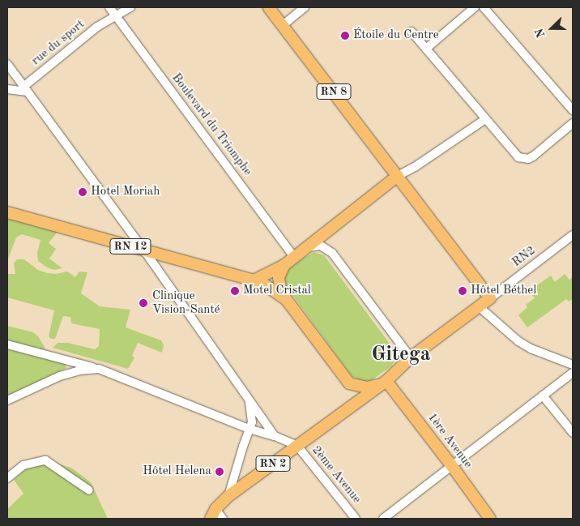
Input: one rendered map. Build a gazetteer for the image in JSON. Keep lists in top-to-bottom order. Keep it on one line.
{"streets":{"main road":["RN 8","RN 12","1ère Avenue","RN 2"],"street":["rue du sport","Boulevard du Triomphe","RN2","2ème Avenue"]},"crossings":[["rue du sport","Boulevard du Triomphe"],["RN 8","RN2"],["RN 8","RN 2"],["RN2","RN 2"],["1ère Avenue","RN 2"],["RN 2","2ème Avenue"]],"districts":["Gitega"],"places":["Étoile du Centre","Hotel Moriah","Motel Cristal","Hôtel Béthel","Clinique Vision-Santé","Hôtel Helena"],"north":"left"}
